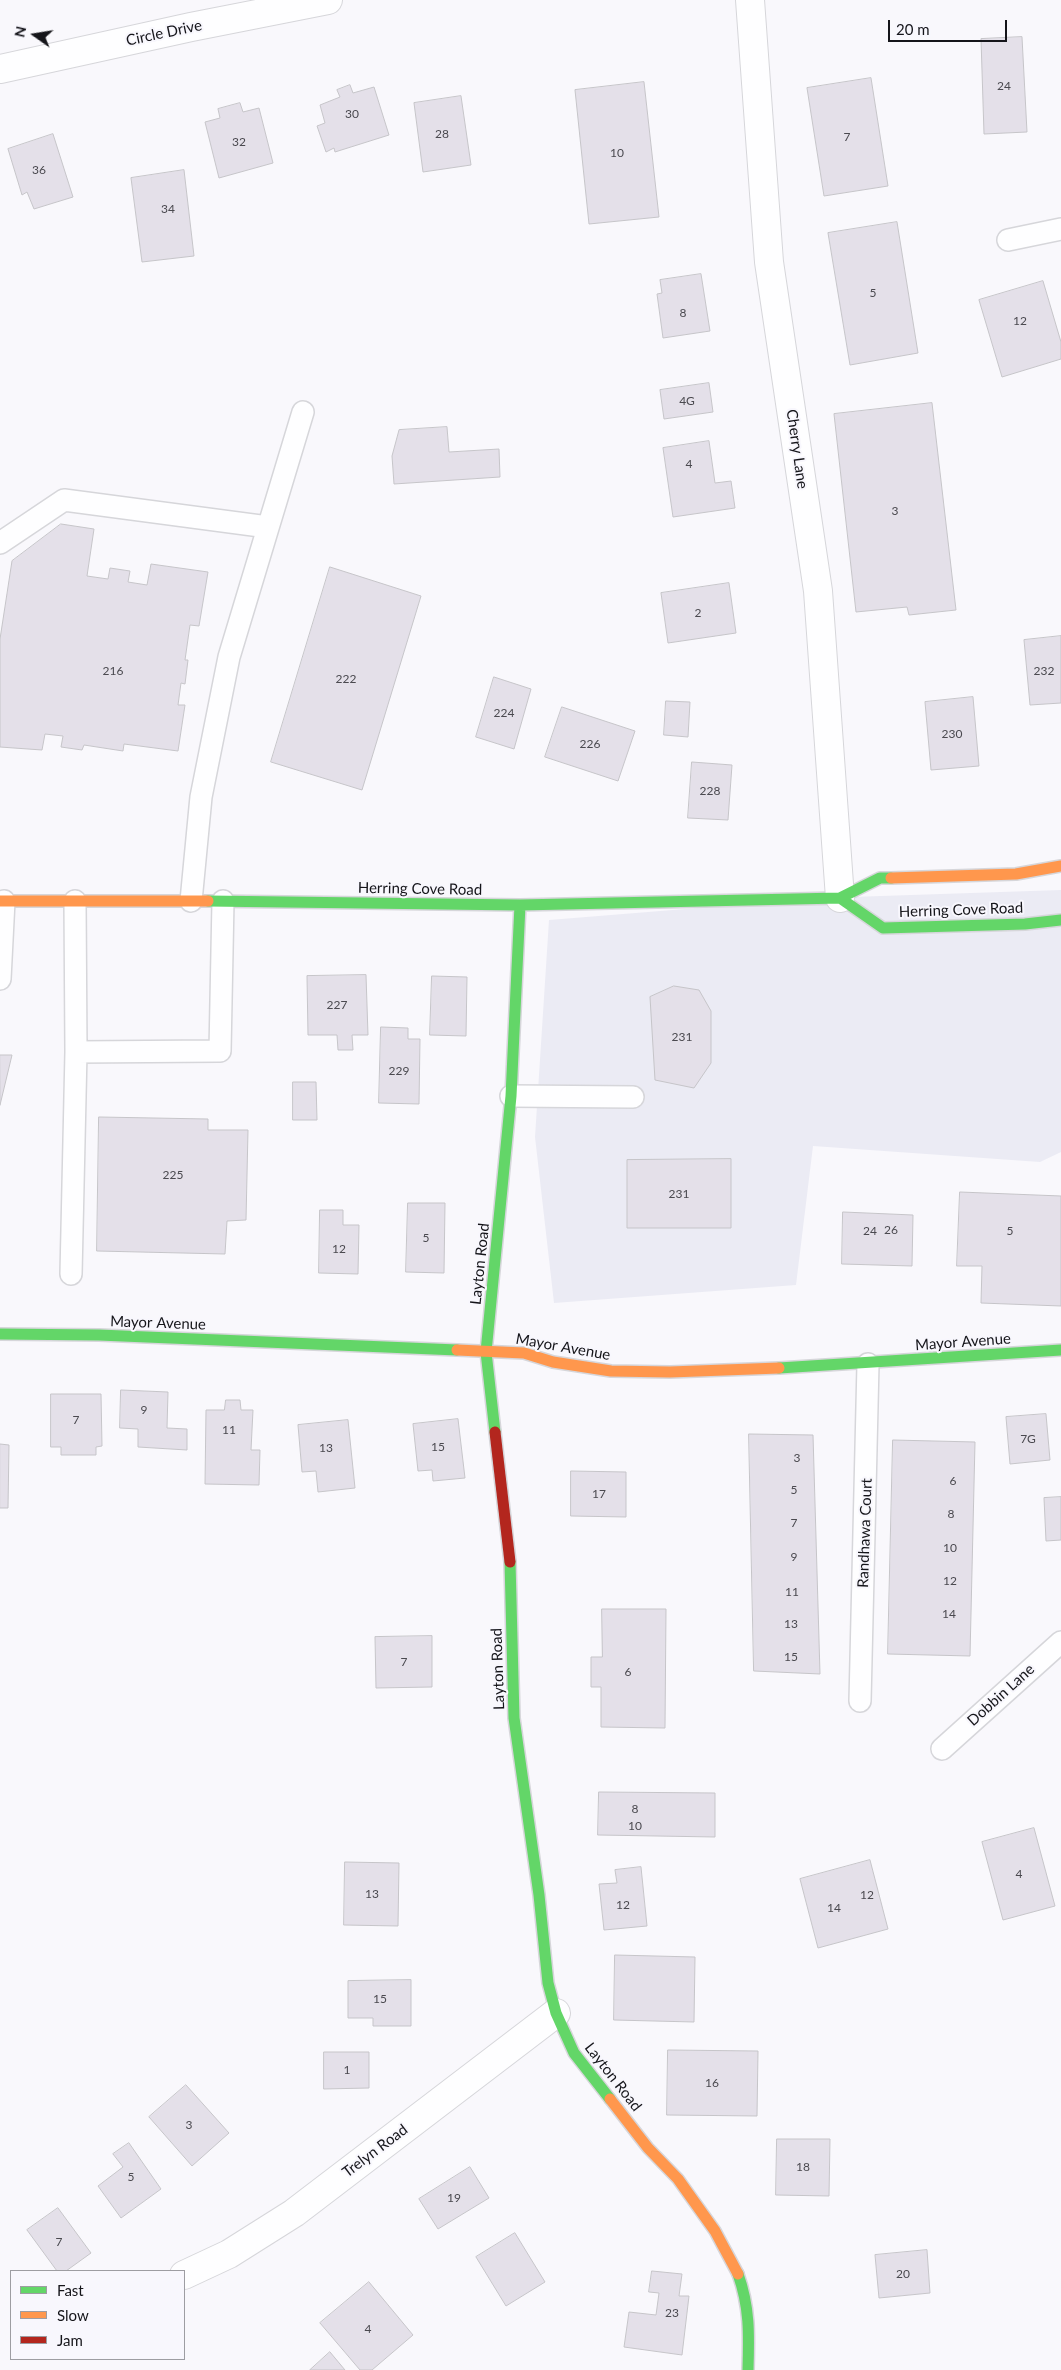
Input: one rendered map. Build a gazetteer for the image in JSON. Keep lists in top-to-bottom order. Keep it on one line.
{"streets":{"street":["Circle Drive","Cherry Lane","Herring Cove Road","Layton Road","Mayor Avenue","Trelyn Road"],"lane":["Randhawa Court","Dobbin Lane"]},"crossings":[["Cherry Lane","Herring Cove Road"],["Herring Cove Road","Layton Road"],["Layton Road","Mayor Avenue"],["Layton Road","Trelyn Road"],["Mayor Avenue","Randhawa Court"]],"house_numbers":["24","30","28","7","32","10","36","34","5","8","12","4G","4","3","2","216","232","222","224","230","226","228","227","231","229","225","231","26","24","5","5","12","9","7","11","7G","15","13","3","6","5","17","8","7","10","9","12","11","14","13","15","7","6","8","10","4","13","12","12","14","15","1","16","3","18","5","19","7","20","23","4"],"legend":["Fast","Slow","Jam"],"scale_bar":"20 m","north":"left"}
